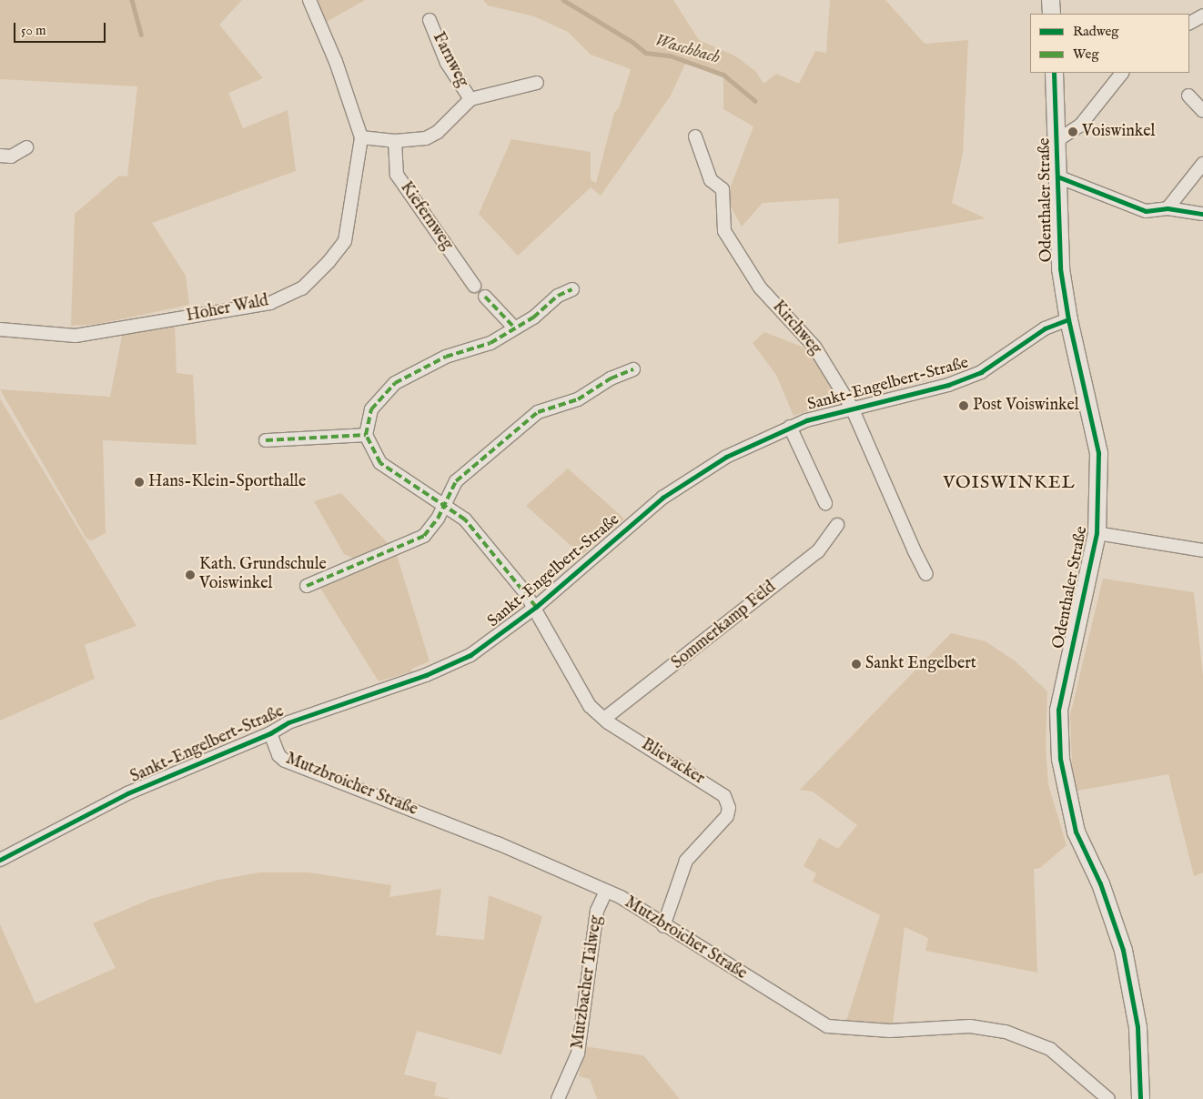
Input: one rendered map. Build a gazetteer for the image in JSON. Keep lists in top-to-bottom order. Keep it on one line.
{"streets":{"main road":["Odenthaler Straße"],"street":["Farnweg","Kiefernweg","Hoher Wald","Kirchweg","Sankt-Engelbert-Straße","Sommerkamp Feld","Blievacker","Mutzbroicher Straße","Mutzbacher Talweg"]},"crossings":[["Odenthaler Straße","Sankt-Engelbert-Straße"],["Kirchweg","Sankt-Engelbert-Straße"],["Sankt-Engelbert-Straße","Blievacker"],["Sankt-Engelbert-Straße","Mutzbroicher Straße"],["Sommerkamp Feld","Blievacker"],["Blievacker","Mutzbroicher Straße"],["Mutzbroicher Straße","Mutzbacher Talweg"]],"districts":["VOISWINKEL"],"water":["Waschbach"],"places":["Voiswinkel","Post Voiswinkel","Hans-Klein-Sporthalle","Kath. Grundschule Voiswinkel","Sankt Engelbert"],"legend":["Radweg","Weg"],"scale_bar":"50 m"}
